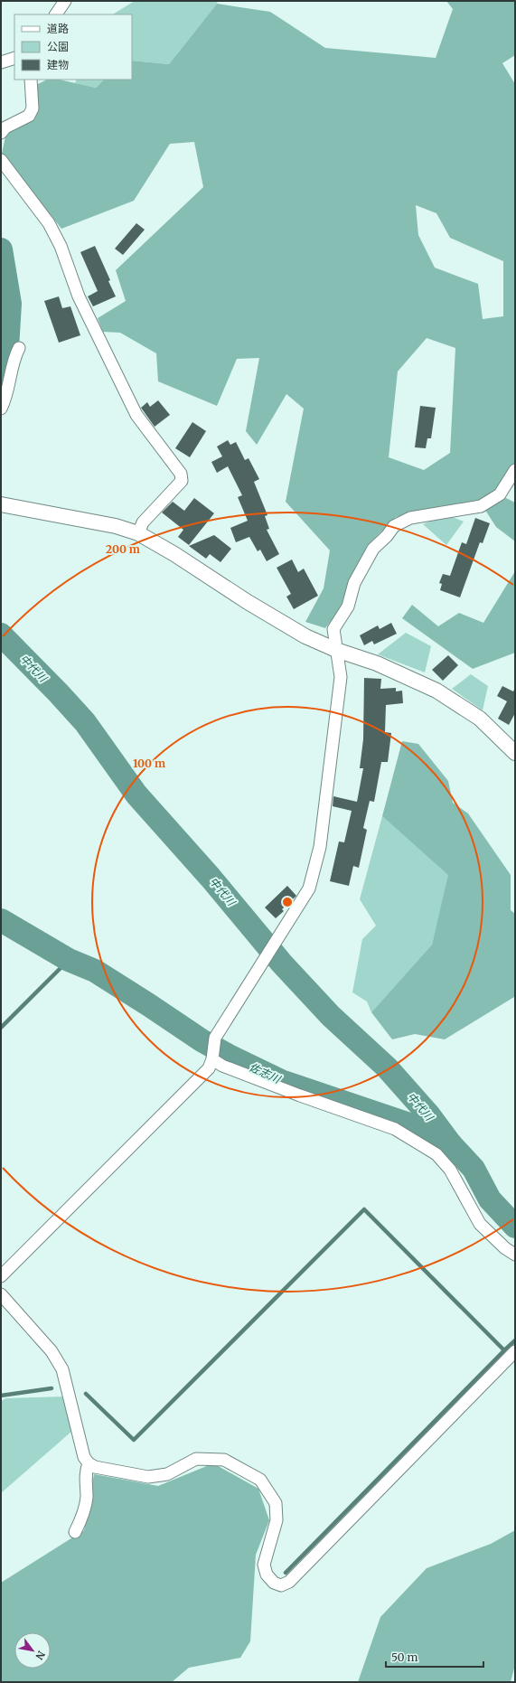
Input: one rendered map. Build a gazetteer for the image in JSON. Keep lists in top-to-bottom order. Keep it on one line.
{"water":["中代川","佐志川"],"legend":["道路","公園","建物"],"scale_bar":"50 m","north":"bottom right","rings":["200 m","100 m"]}
